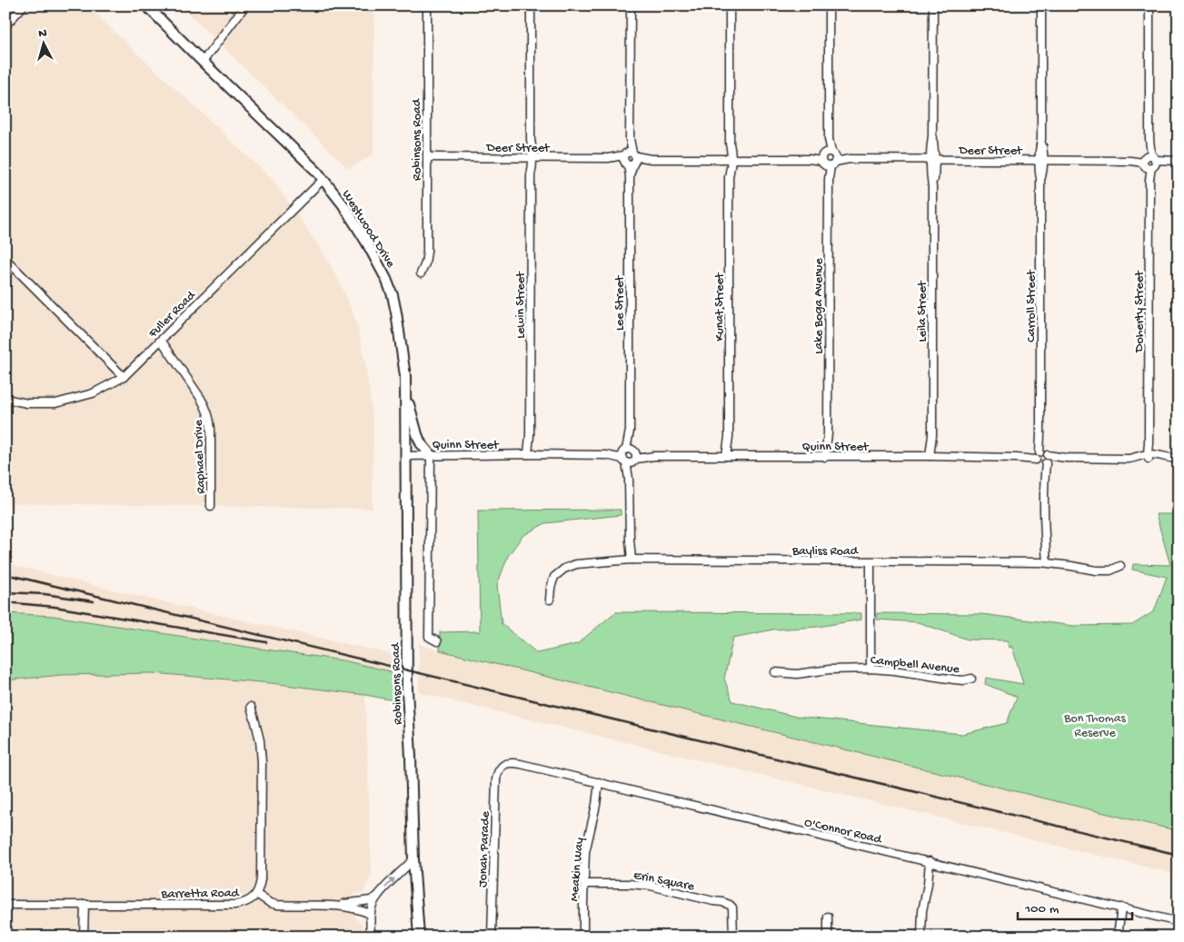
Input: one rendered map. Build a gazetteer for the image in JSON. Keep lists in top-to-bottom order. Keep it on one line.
{"streets":{"main road":["Robinsons Road","Westwood Drive"],"street":["Deer Street","Lee Street","Lewin Street","Lake Boga Avenue","Carroll Street","Kunat Street","Leila Street","Doherty Street","Fuller Road","Quinn Street","Raphael Drive","Bayliss Road","Campbell Avenue","O'Connor Road","Jonah Parade","Meakin Way","Erin Square","Barretta Road"]},"crossings":[["Robinsons Road","Deer Street"],["Robinsons Road","Westwood Drive"],["Robinsons Road","Quinn Street"],["Deer Street","Lee Street"],["Deer Street","Lewin Street"],["Deer Street","Lake Boga Avenue"],["Deer Street","Carroll Street"],["Deer Street","Kunat Street"],["Deer Street","Leila Street"],["Deer Street","Doherty Street"],["Westwood Drive","Fuller Road"],["Westwood Drive","Quinn Street"],["Lee Street","Quinn Street"],["Lee Street","Bayliss Road"],["Lewin Street","Quinn Street"],["Lake Boga Avenue","Quinn Street"],["Carroll Street","Quinn Street"],["Carroll Street","Bayliss Road"],["Kunat Street","Quinn Street"],["Leila Street","Quinn Street"],["Doherty Street","Quinn Street"],["Fuller Road","Raphael Drive"],["O'Connor Road","Jonah Parade"],["O'Connor Road","Meakin Way"],["Meakin Way","Erin Square"]],"parks":["Bon Thomas Reserve"],"scale_bar":"100 m","north":"top"}
